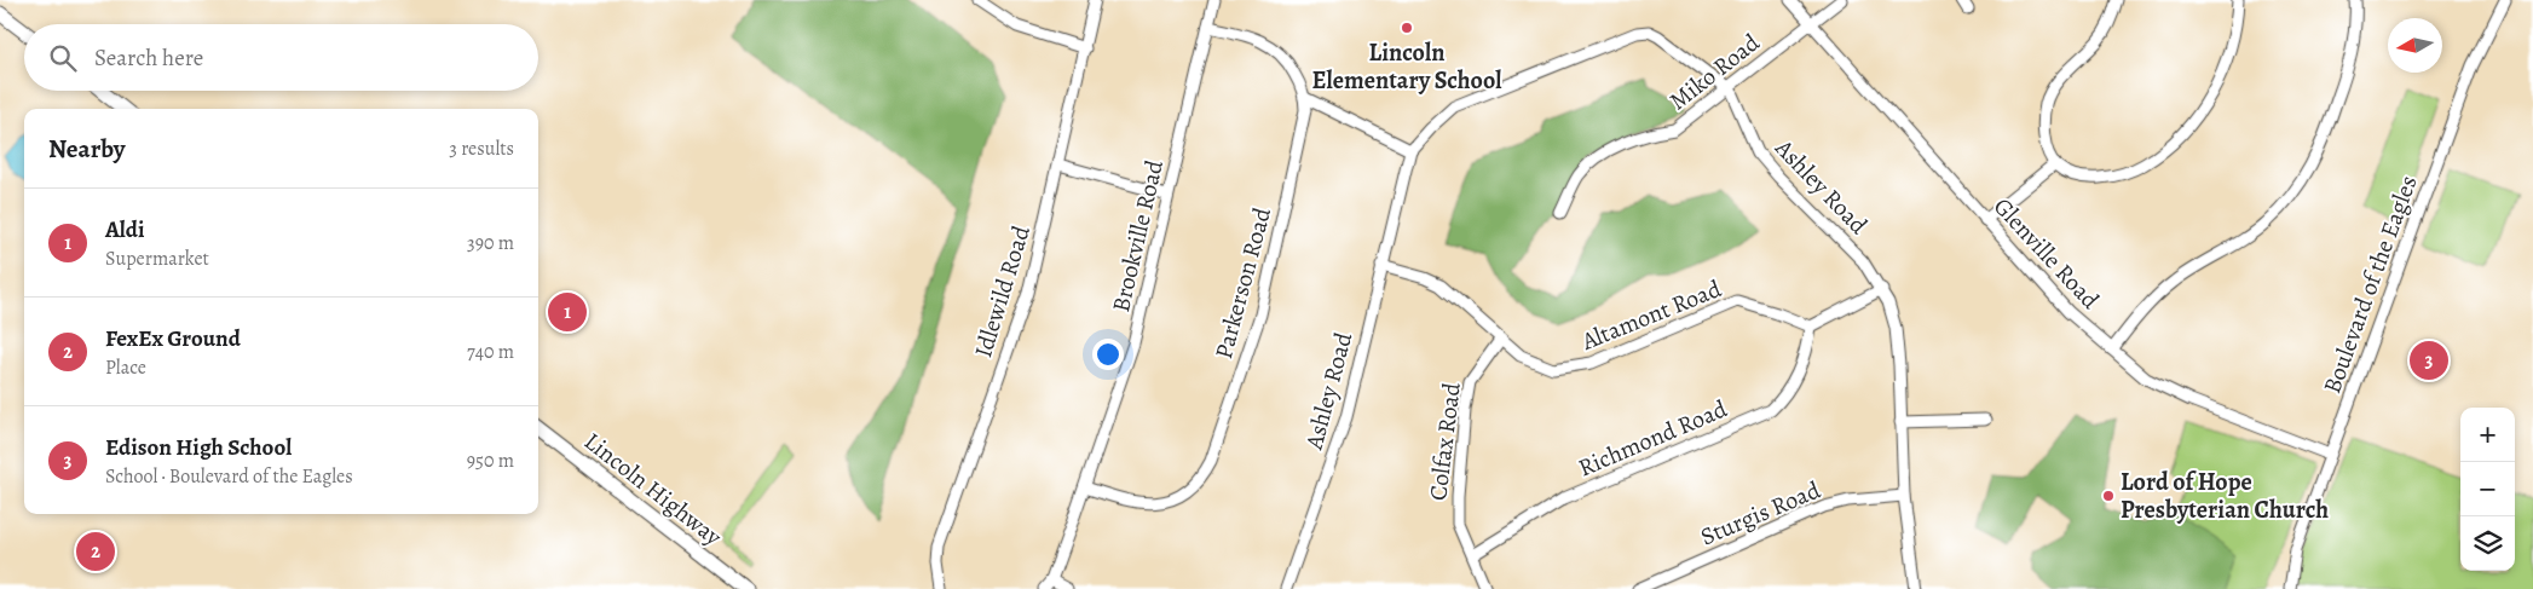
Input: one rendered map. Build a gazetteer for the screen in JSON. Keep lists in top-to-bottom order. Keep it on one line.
{"streets":{"main road":["Lincoln Highway"],"street":["Miko Road","Ashley Road","Brookville Road","Glenville Road","Parkerson Road","Boulevard of the Eagles","Idlewild Road","Altamont Road","Richmond Road","Colfax Road","Sturgis Road"]},"crossings":[["Miko Road","Ashley Road"],["Miko Road","Glenville Road"],["Ashley Road","Altamont Road"],["Ashley Road","Sturgis Road"],["Brookville Road","Parkerson Road"],["Glenville Road","Boulevard of the Eagles"],["Altamont Road","Richmond Road"],["Altamont Road","Colfax Road"],["Richmond Road","Colfax Road"]],"places":["Lincoln Elementary School","Lord of Hope Presbyterian Church"],"north":"left","page":{"search":"Search here","heading":["Nearby","3 results"],"list":[{"mark":"1","name":"Aldi","note":"Supermarket","value":"390 m"},{"mark":"2","name":"FexEx Ground","note":"Place","value":"740 m"},{"mark":"3","name":"Edison High School","note":"School · Boulevard of the Eagles","value":"950 m"}],"pins":["1","3","2"],"map_buttons":["+","−"]}}
